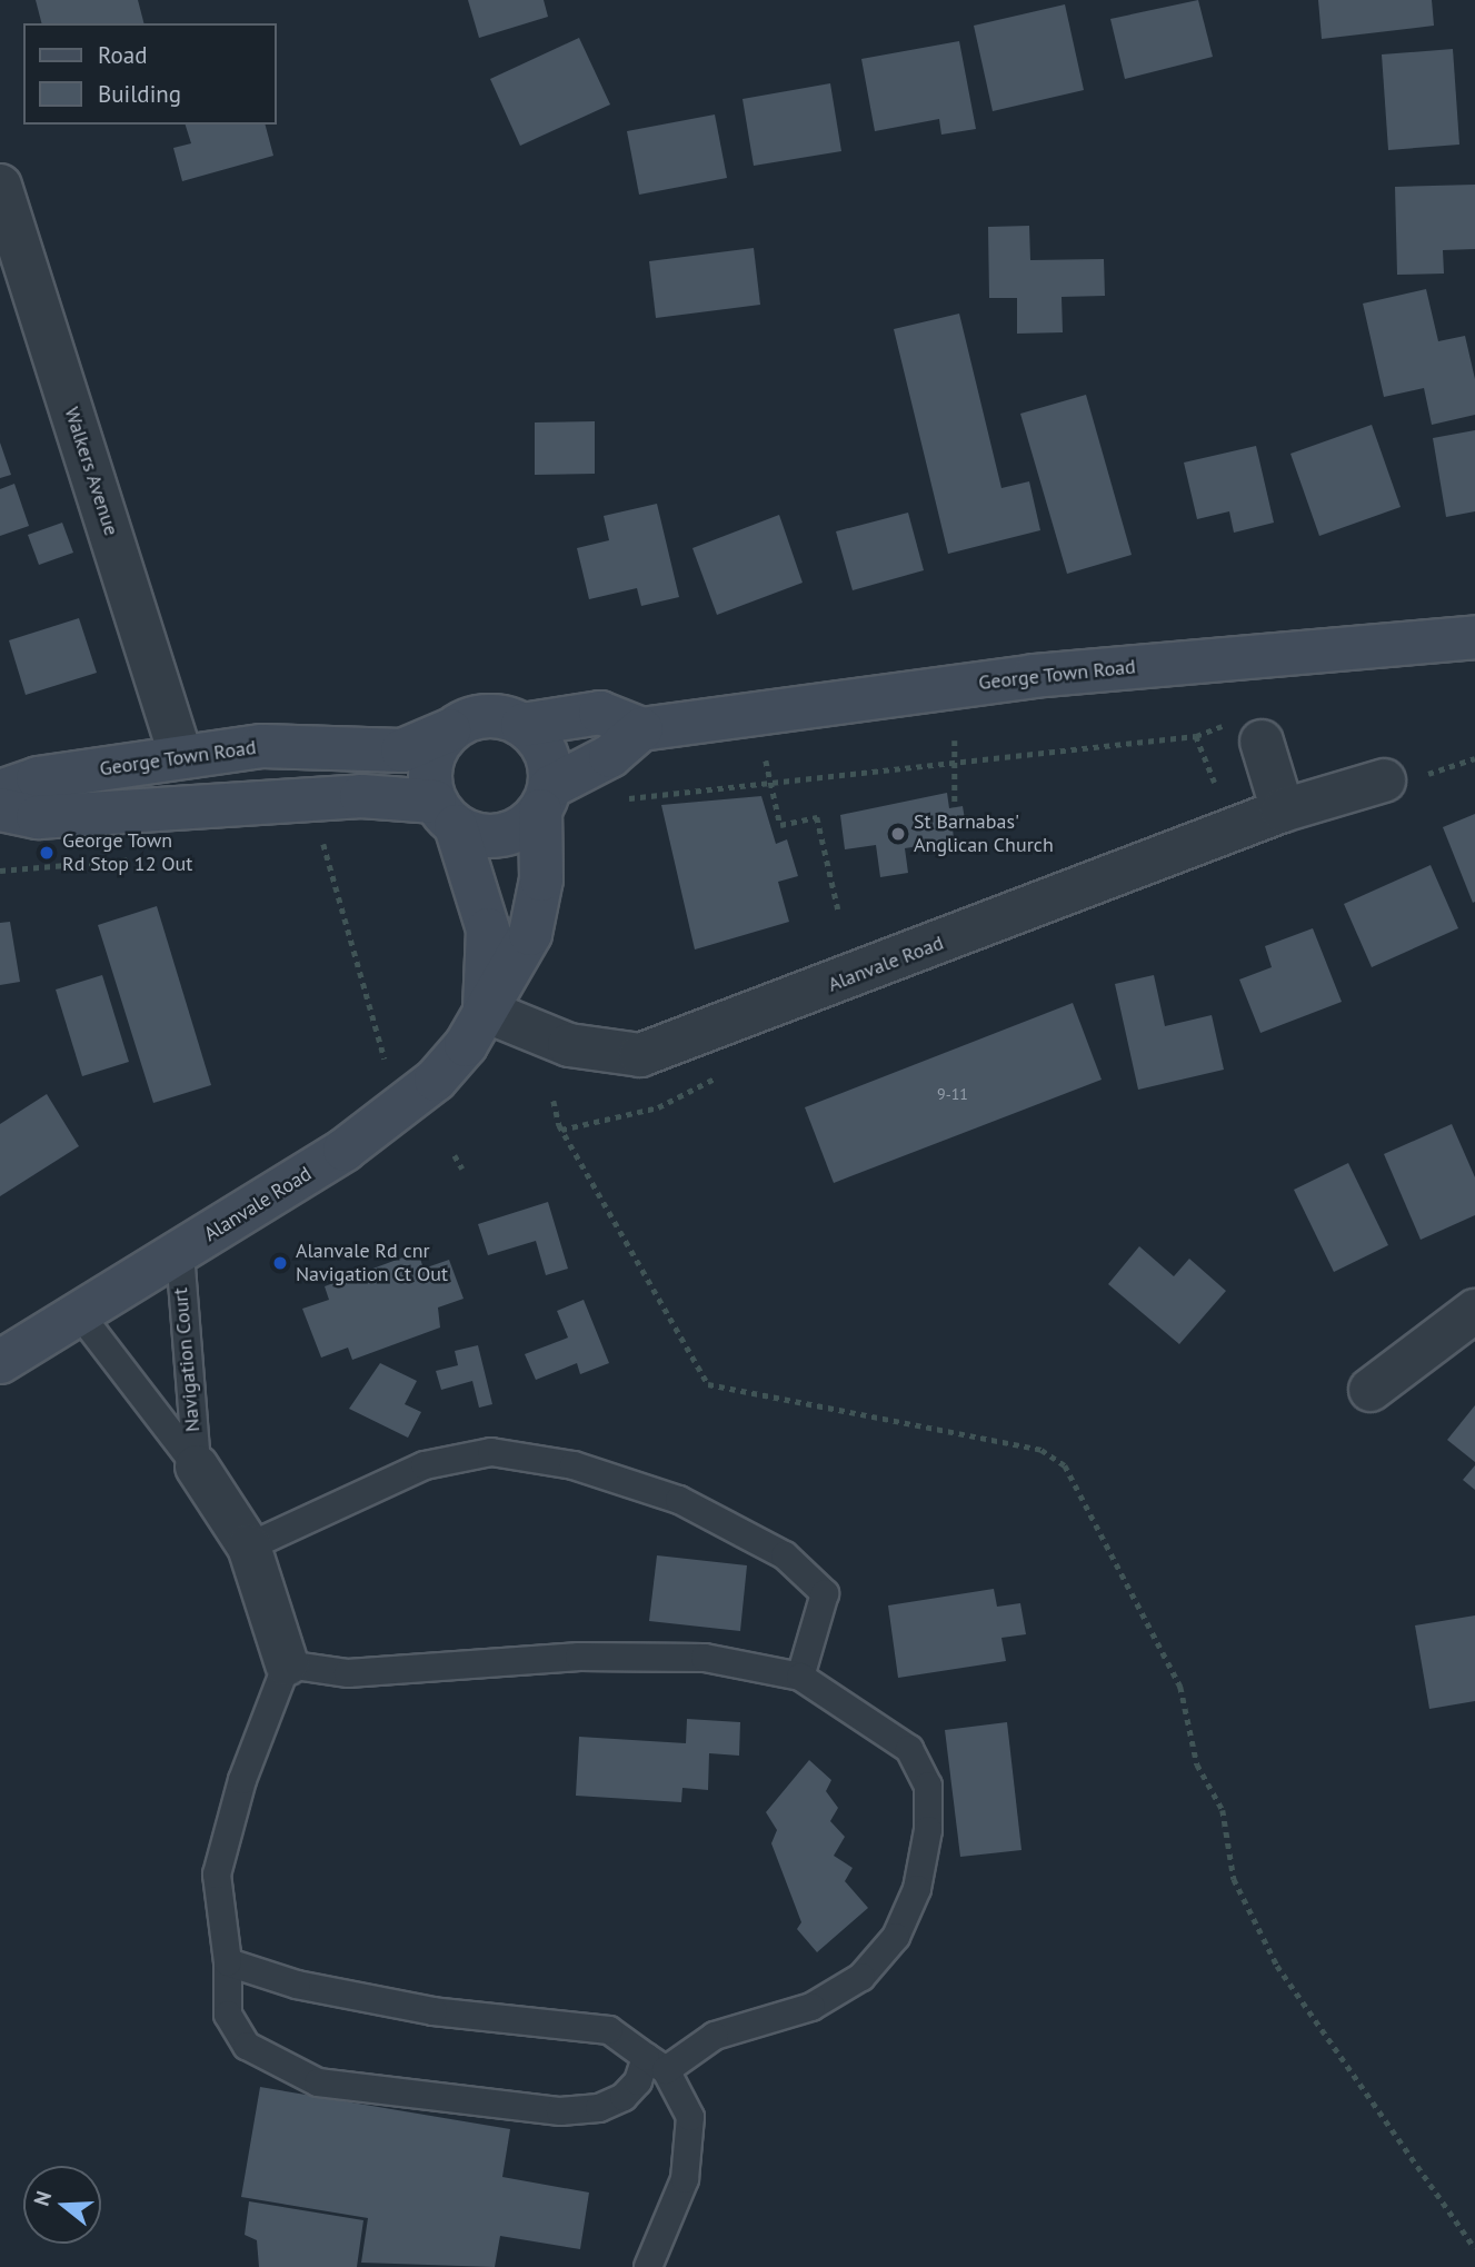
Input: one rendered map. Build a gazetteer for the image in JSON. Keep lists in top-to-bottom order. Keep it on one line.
{"streets":{"main road":["George Town Road","Alanvale Road"],"street":["Walkers Avenue","Navigation Court"]},"crossings":[["Walkers Avenue","George Town Road"],["George Town Road","Alanvale Road"],["Alanvale Road","Navigation Court"]],"places":["St Barnabas' Anglican Church","George Town Rd Stop 12 Out","Alanvale Rd cnr Navigation Ct Out"],"house_numbers":["9-11"],"legend":["Road","Building"],"north":"left"}
